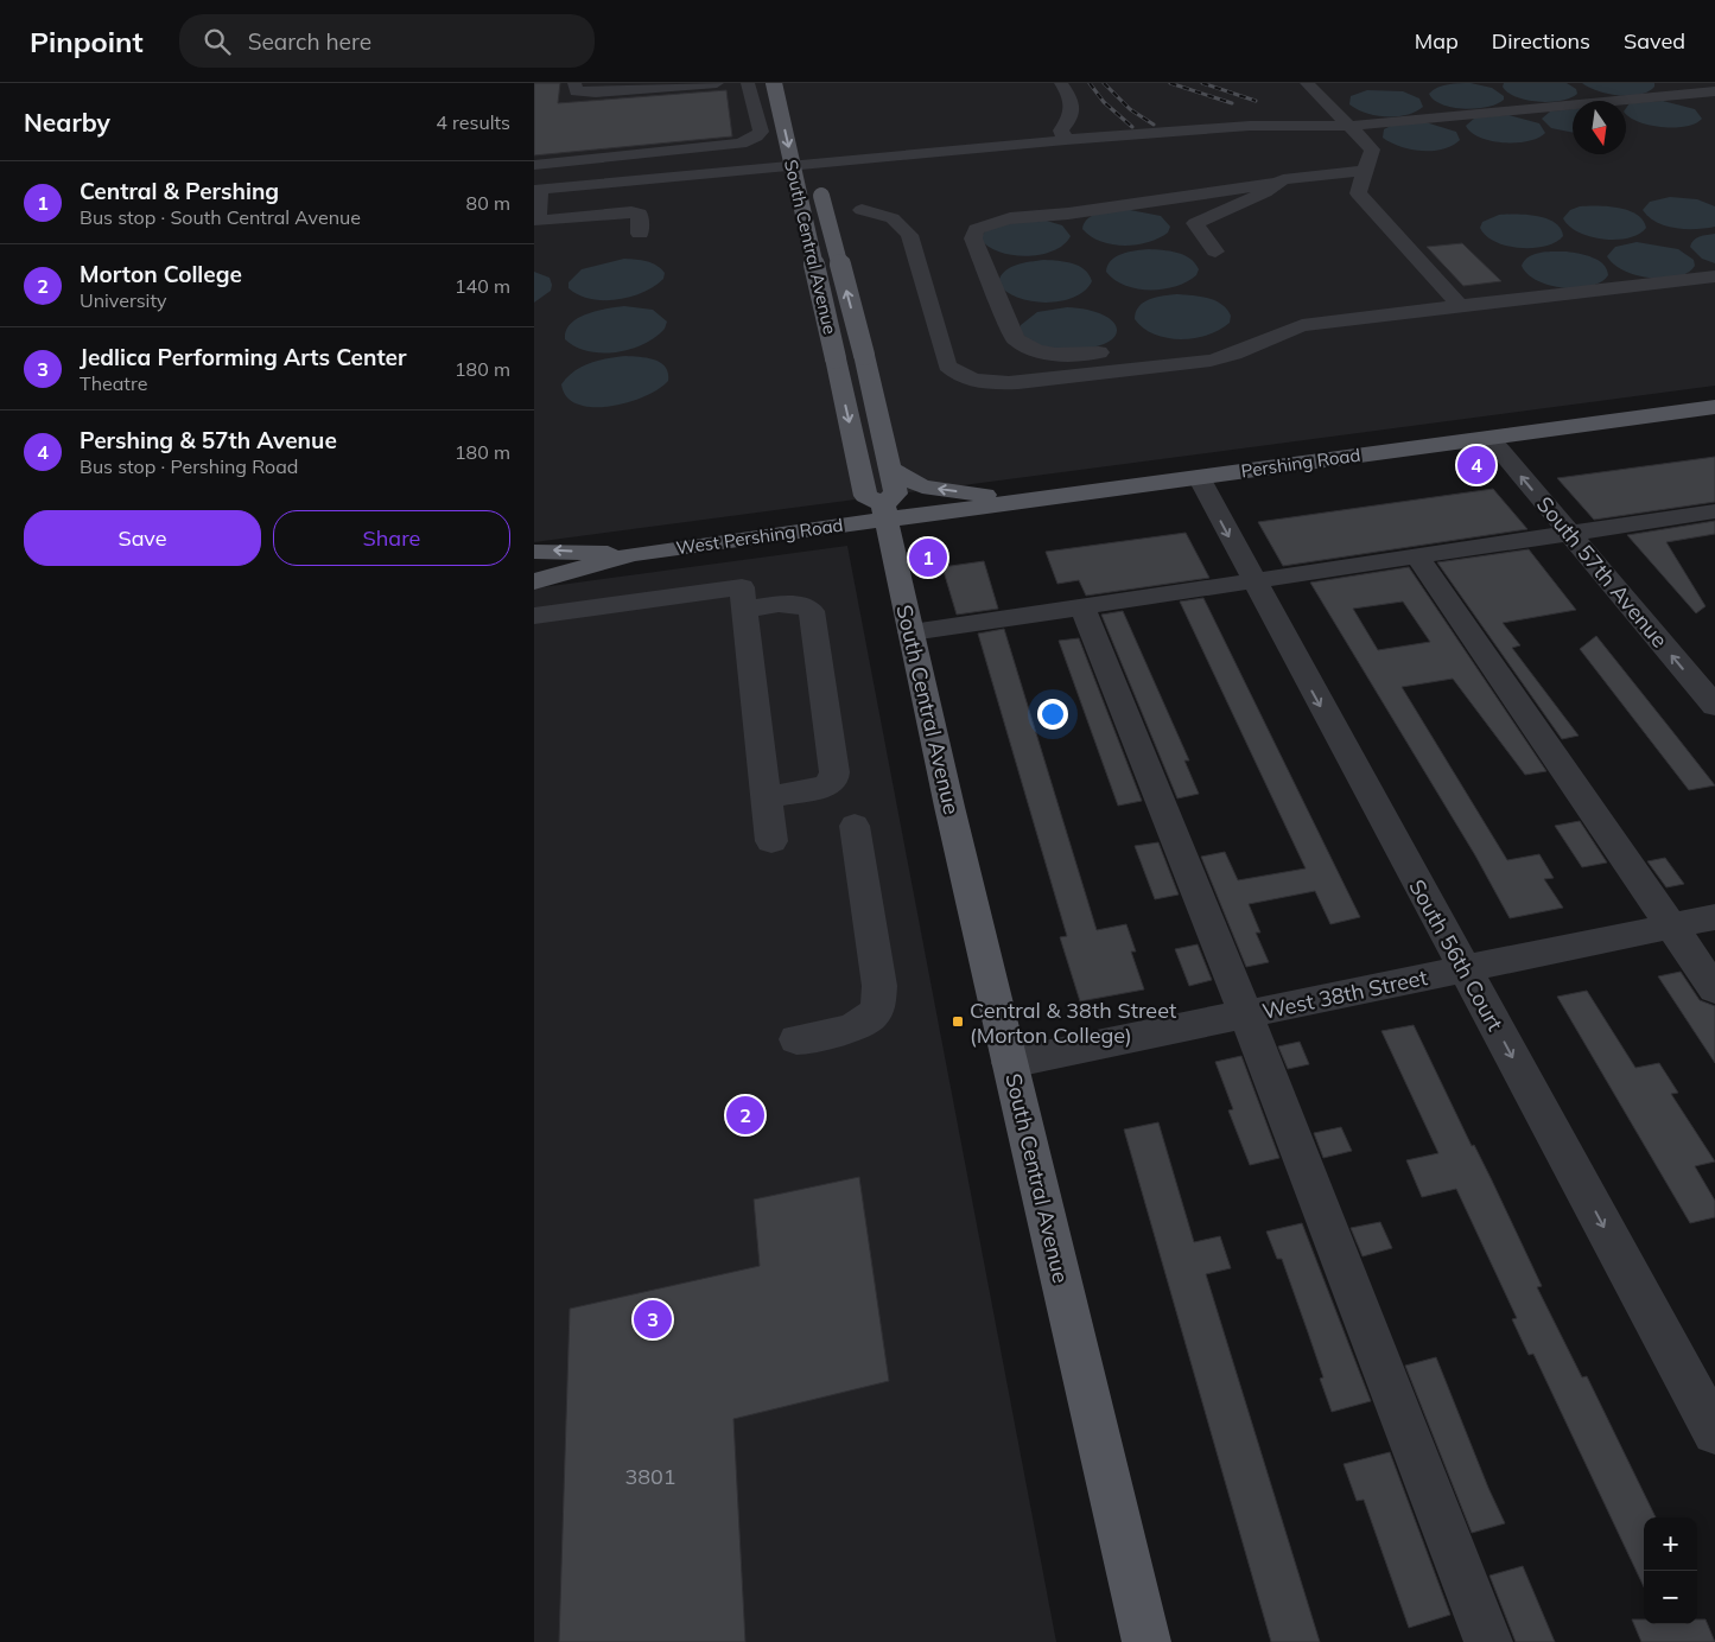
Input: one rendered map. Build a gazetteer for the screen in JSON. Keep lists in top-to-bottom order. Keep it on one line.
{"streets":{"main road":["South Central Avenue","Pershing Road","West Pershing Road"],"street":["South 57th Avenue","South 56th Court","West 38th Street"]},"crossings":[["South Central Avenue","Pershing Road"],["South Central Avenue","West Pershing Road"],["South Central Avenue","West 38th Street"],["Pershing Road","West Pershing Road"],["Pershing Road","South 57th Avenue"],["Pershing Road","South 56th Court"],["South 56th Court","West 38th Street"]],"places":{"transit":["Central & 38th Street (Morton College)"]},"house_numbers":["3801"],"north":"bottom","page":{"header":"Pinpoint","search":"Search here","nav":["Map","Directions","Saved"],"heading":["Nearby","4 results"],"list":[{"mark":"1","name":"Central & Pershing","note":"Bus stop · South Central Avenue","value":"80 m"},{"mark":"2","name":"Morton College","note":"University","value":"140 m"},{"mark":"3","name":"Jedlica Performing Arts Center","note":"Theatre","value":"180 m"},{"mark":"4","name":"Pershing & 57th Avenue","note":"Bus stop · Pershing Road","value":"180 m"}],"pins":["4","1","2","3"],"buttons":["Save","Share"],"map_buttons":["+","−"]}}
